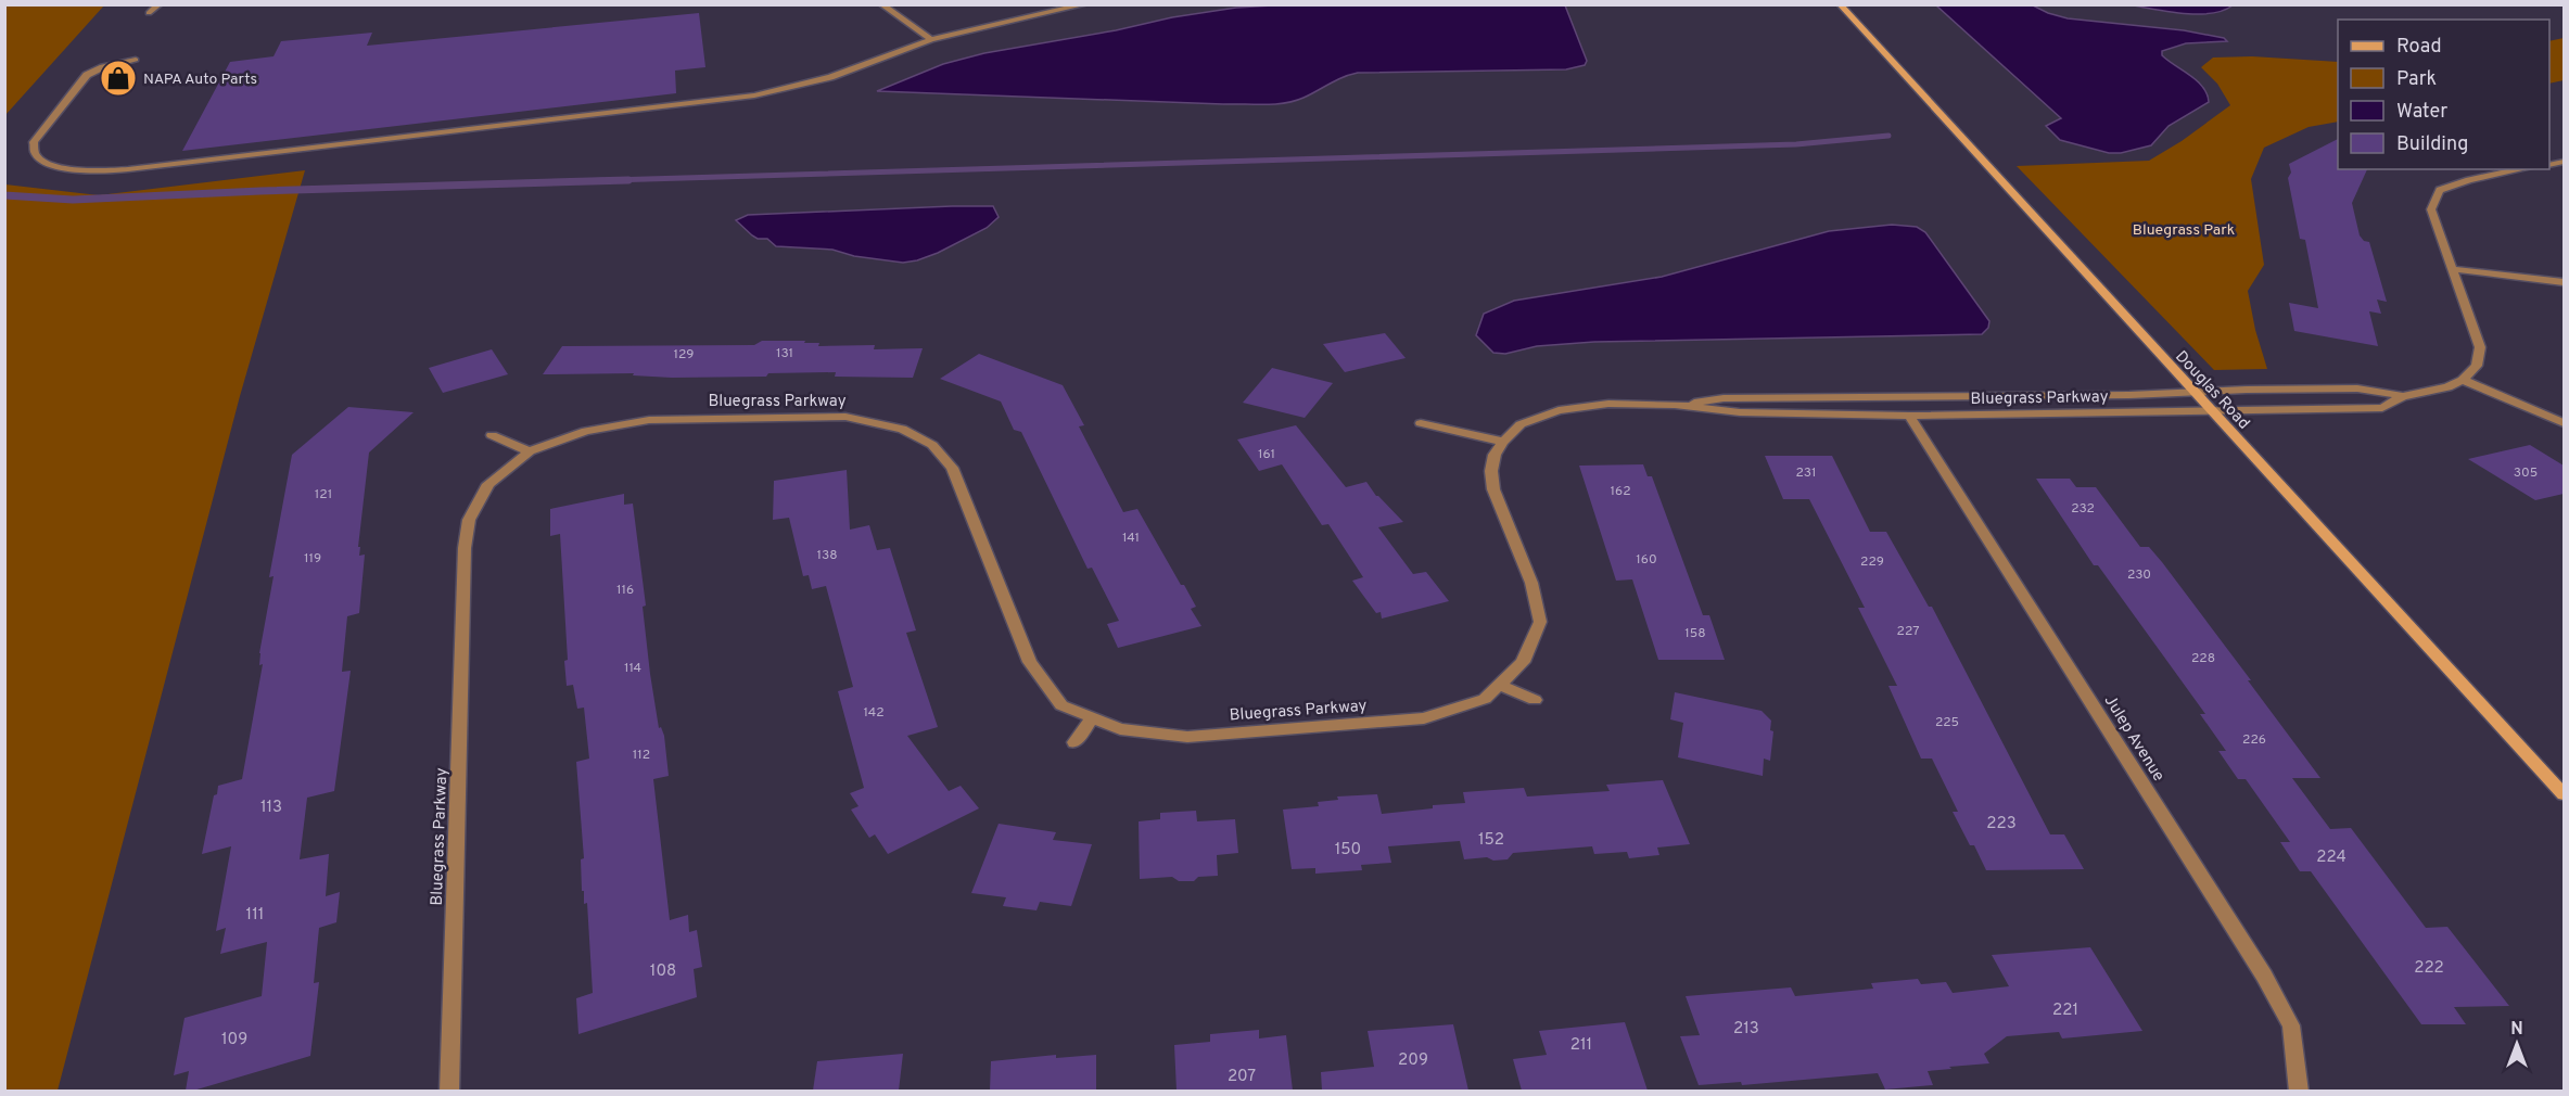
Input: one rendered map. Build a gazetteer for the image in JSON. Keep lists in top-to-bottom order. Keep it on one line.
{"streets":{"street":["Douglas Road","Bluegrass Parkway","Julep Avenue"]},"crossings":[["Douglas Road","Bluegrass Parkway"],["Bluegrass Parkway","Julep Avenue"]],"parks":["Bluegrass Park"],"places":{"shop":["NAPA Auto Parts"]},"house_numbers":["131","129","161","231","305","162","121","232","141","138","119","160","229","230","116","227","158","228","114","142","225","226","112","113","223","152","150","224","111","222","108","221","213","109","211","209","207"],"legend":["Road","Park","Water","Building"],"north":"top"}
